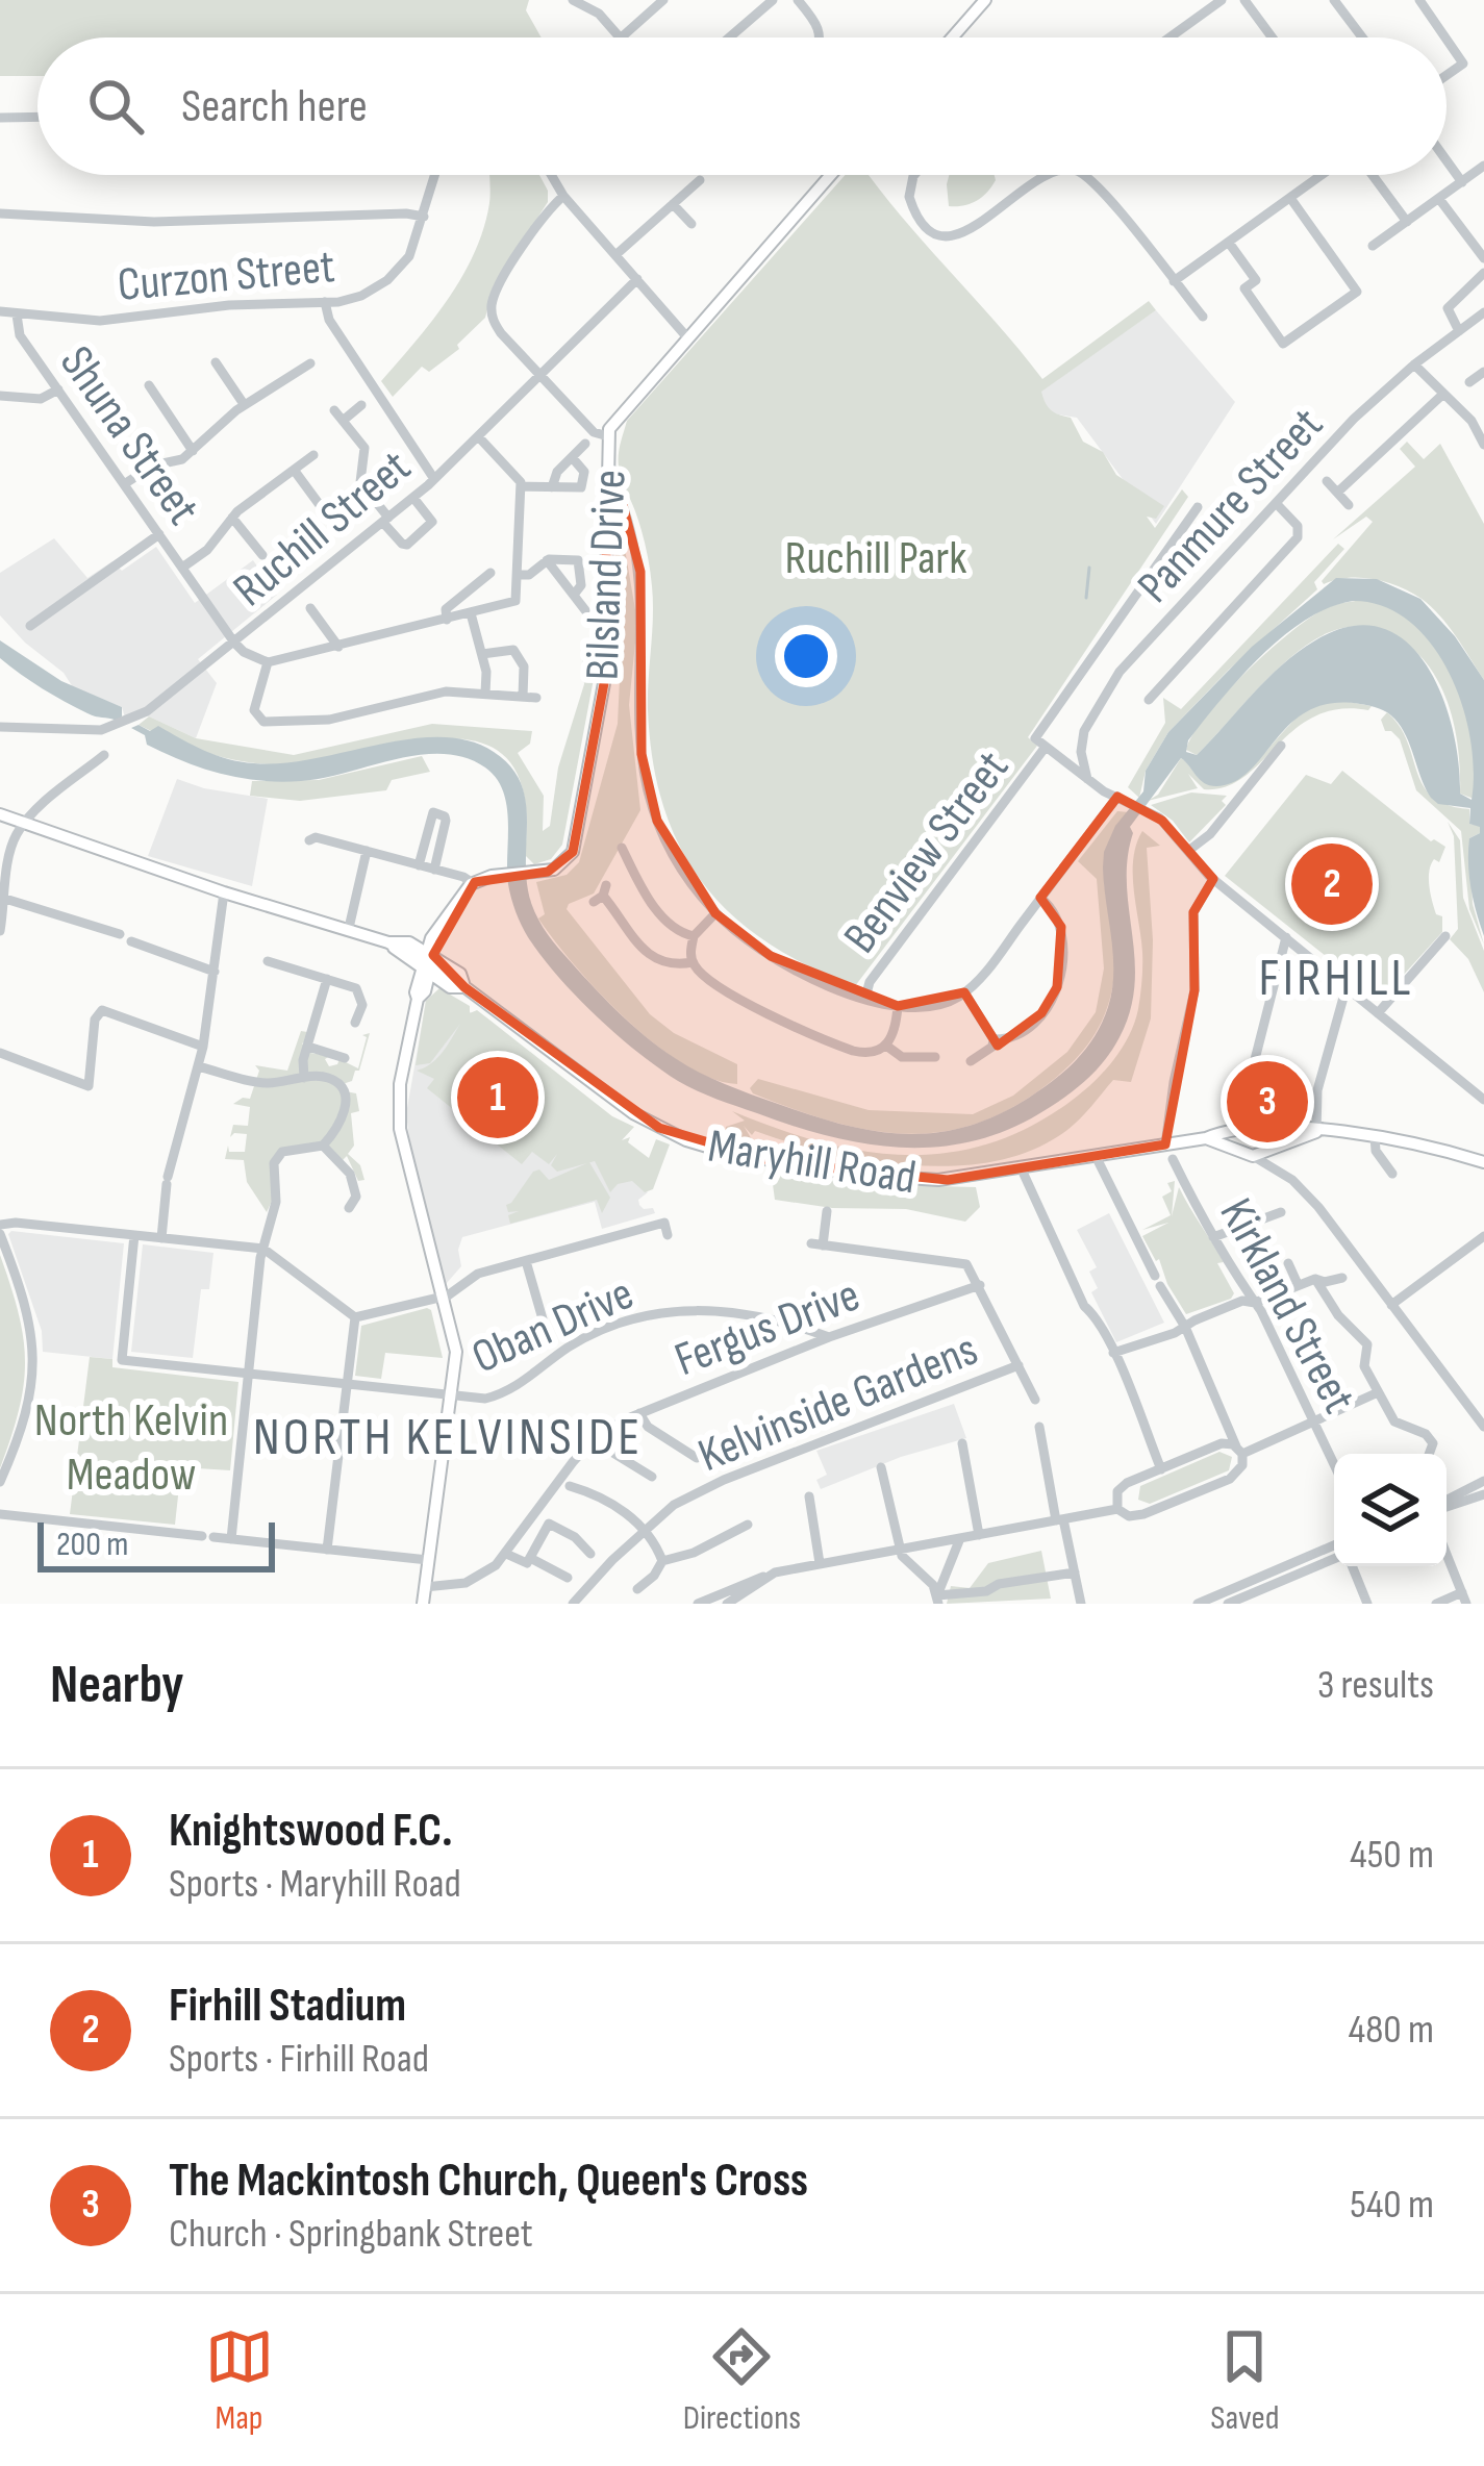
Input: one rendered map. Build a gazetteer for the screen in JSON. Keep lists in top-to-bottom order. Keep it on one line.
{"streets":{"main road":["Bilsland Drive","Maryhill Road"],"street":["Curzon Street","Shuna Street","Panmure Street","Ruchill Street","Benview Street","Kirkland Street","Oban Drive","Fergus Drive","Kelvinside Gardens"]},"crossings":[["Curzon Street","Shuna Street"],["Shuna Street","Ruchill Street"],["Oban Drive","Fergus Drive"]],"districts":["FIRHILL","NORTH KELVINSIDE"],"parks":["Ruchill Park","North Kelvin Meadow"],"scale_bar":"200 m","page":{"search":"Search here","pins":["2","1","3"],"scale":"200 m","heading":["Nearby","3 results"],"list":[{"mark":"1","name":"Knightswood F.C.","note":"Sports · Maryhill Road","value":"450 m"},{"mark":"2","name":"Firhill Stadium","note":"Sports · Firhill Road","value":"480 m"},{"mark":"3","name":"The Mackintosh Church, Queen's Cross","note":"Church · Springbank Street","value":"540 m"}],"nav":["Map","Directions","Saved"]}}
